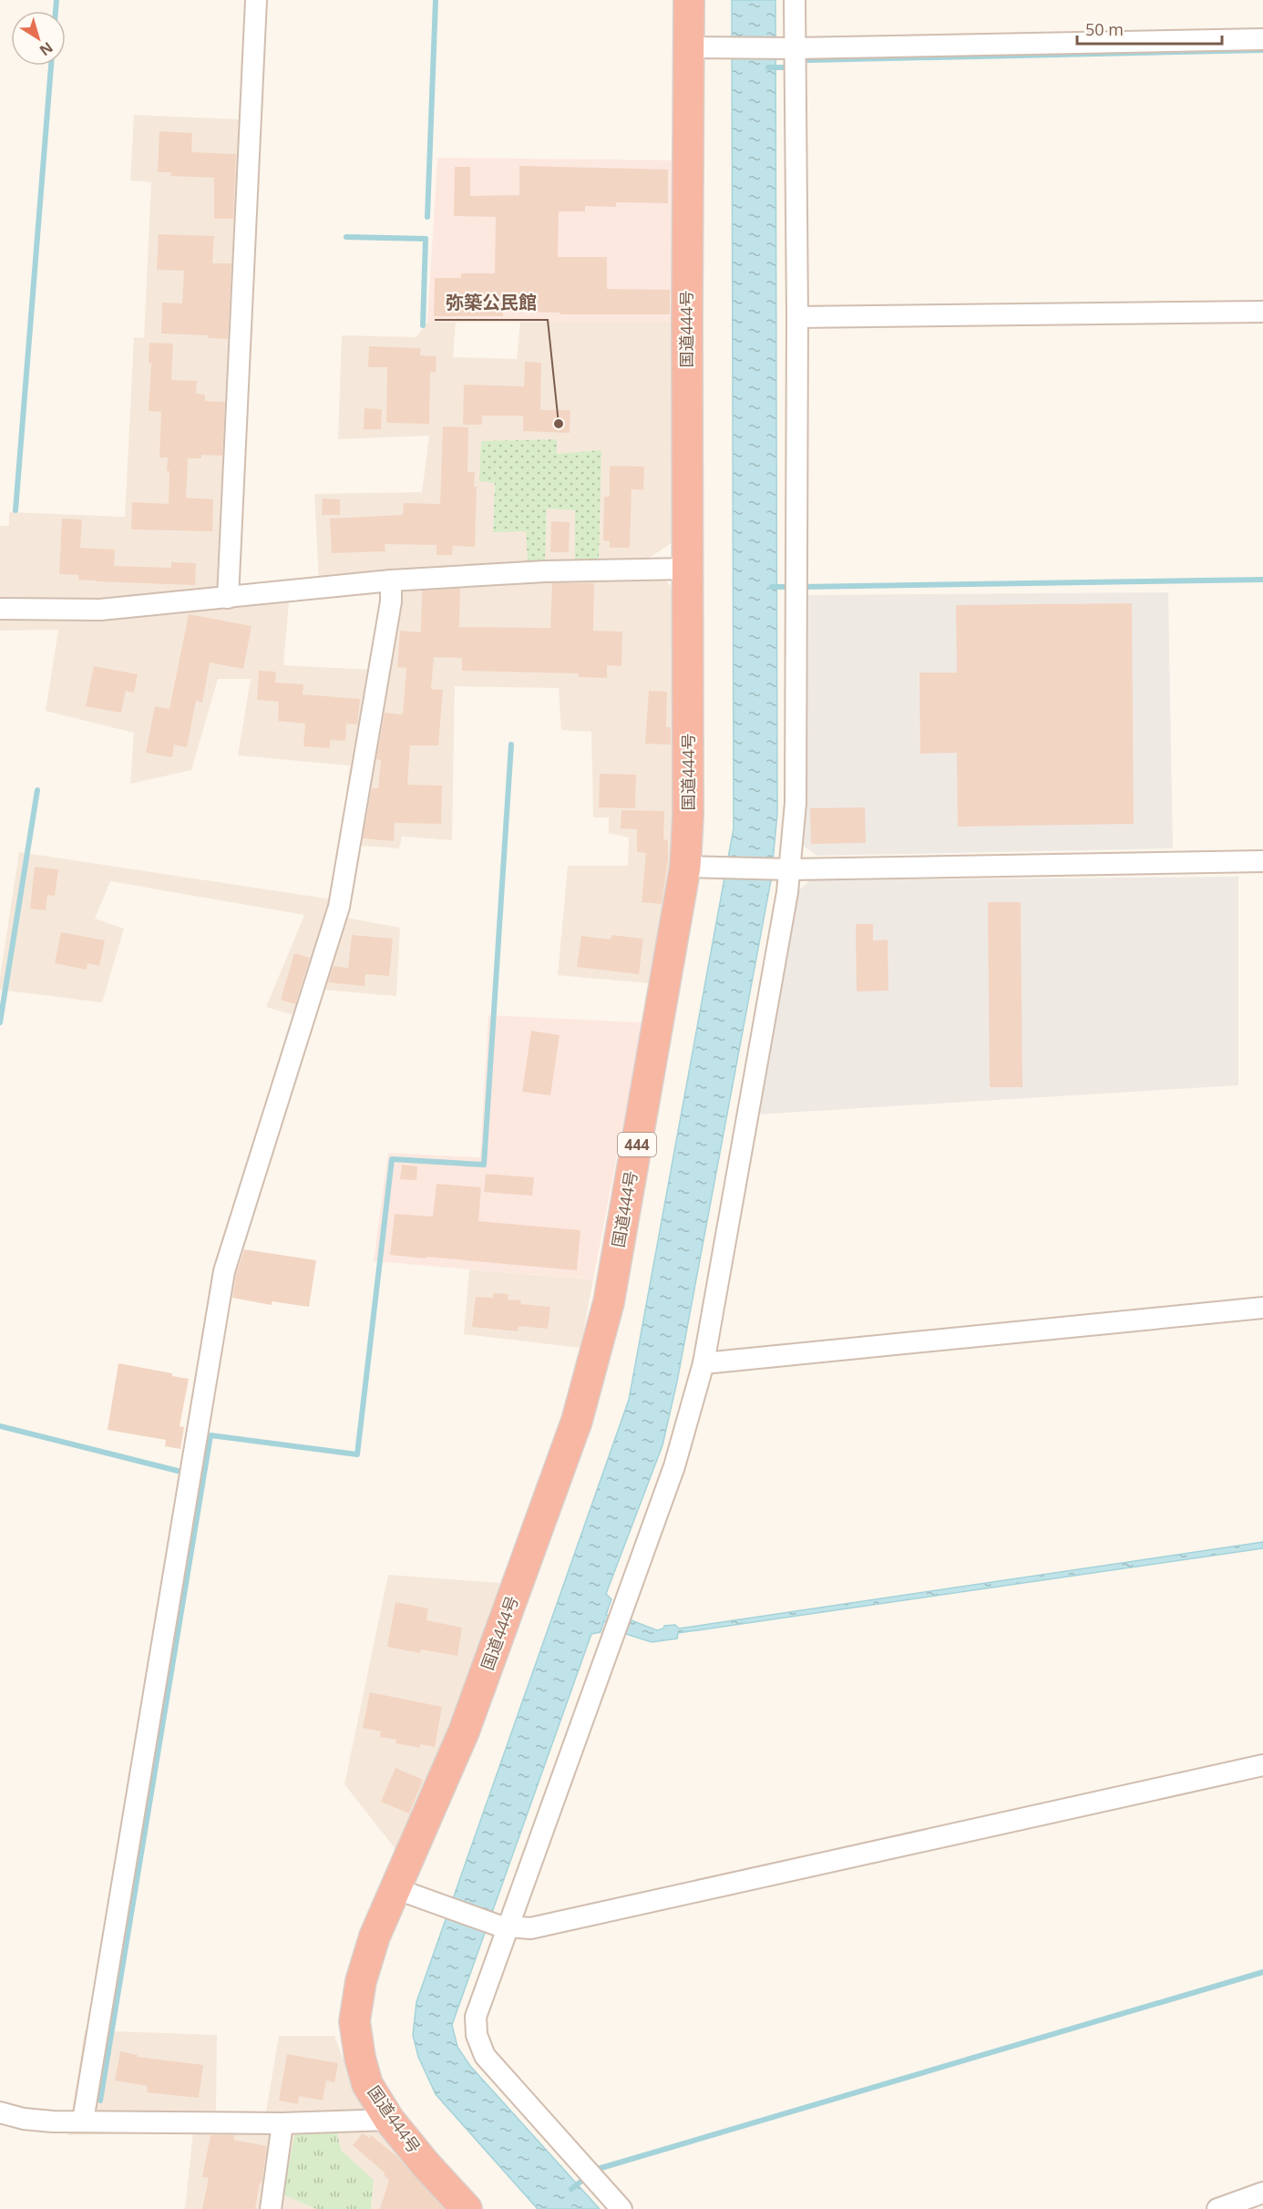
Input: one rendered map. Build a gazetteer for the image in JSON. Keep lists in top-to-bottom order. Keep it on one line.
{"streets":{"highway":["国道444号","444"]},"places":["弥築公民館"],"scale_bar":"50 m","north":"bottom right"}
